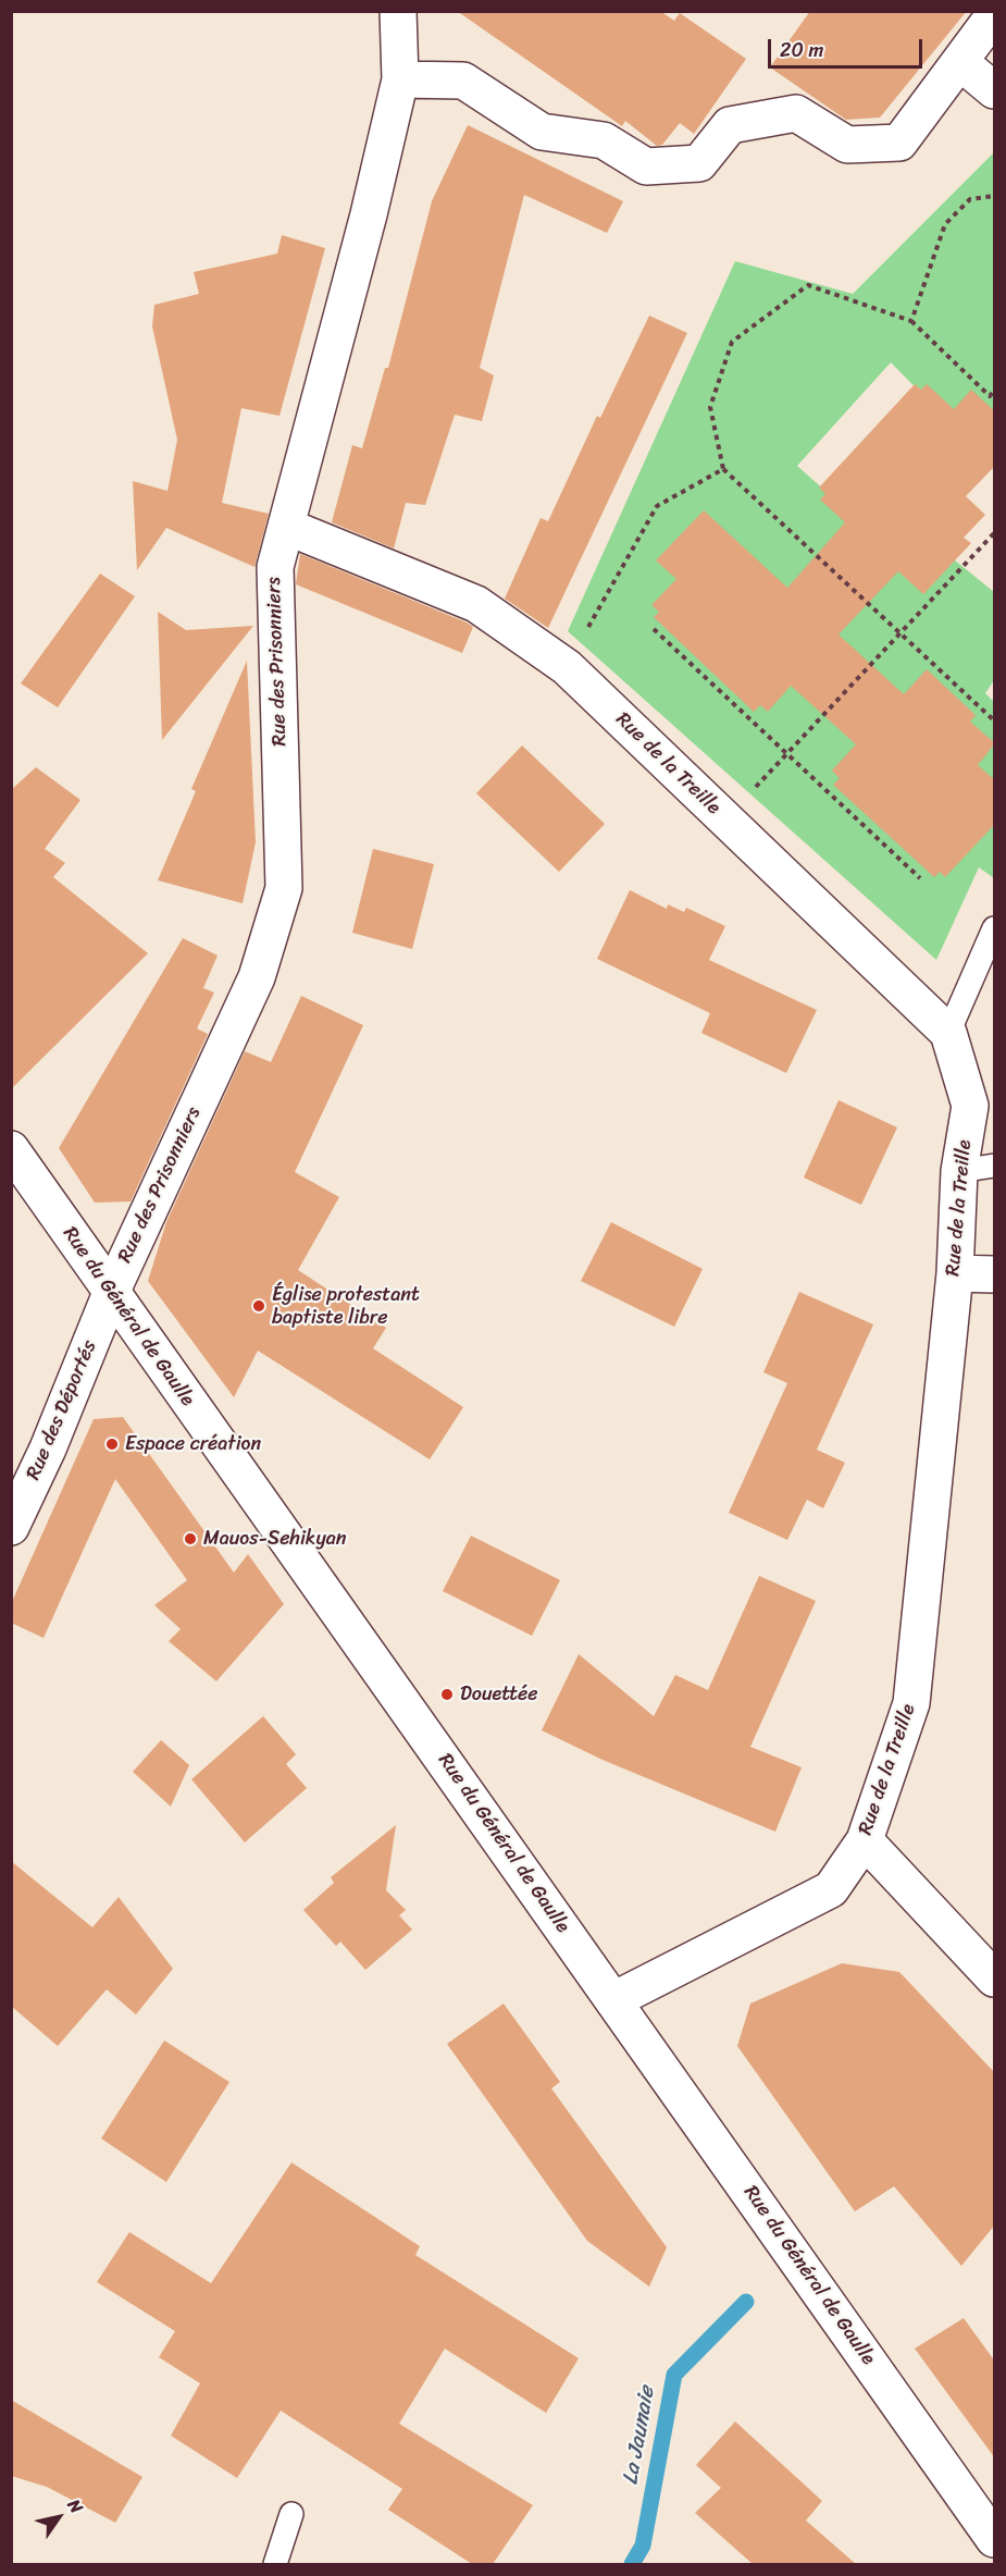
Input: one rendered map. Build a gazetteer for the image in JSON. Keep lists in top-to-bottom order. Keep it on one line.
{"streets":{"street":["Rue des Prisonniers","Rue de la Treille","Rue du Général de Gaulle","Rue des Déportés"]},"crossings":[["Rue des Prisonniers","Rue de la Treille"],["Rue des Prisonniers","Rue du Général de Gaulle"],["Rue des Prisonniers","Rue des Déportés"],["Rue de la Treille","Rue du Général de Gaulle"],["Rue du Général de Gaulle","Rue des Déportés"]],"water":["La Jaunaie"],"places":["Église protestant baptiste libre","Espace création","Mauos-Sehikyan","Douettée"],"scale_bar":"20 m","north":"top right"}
